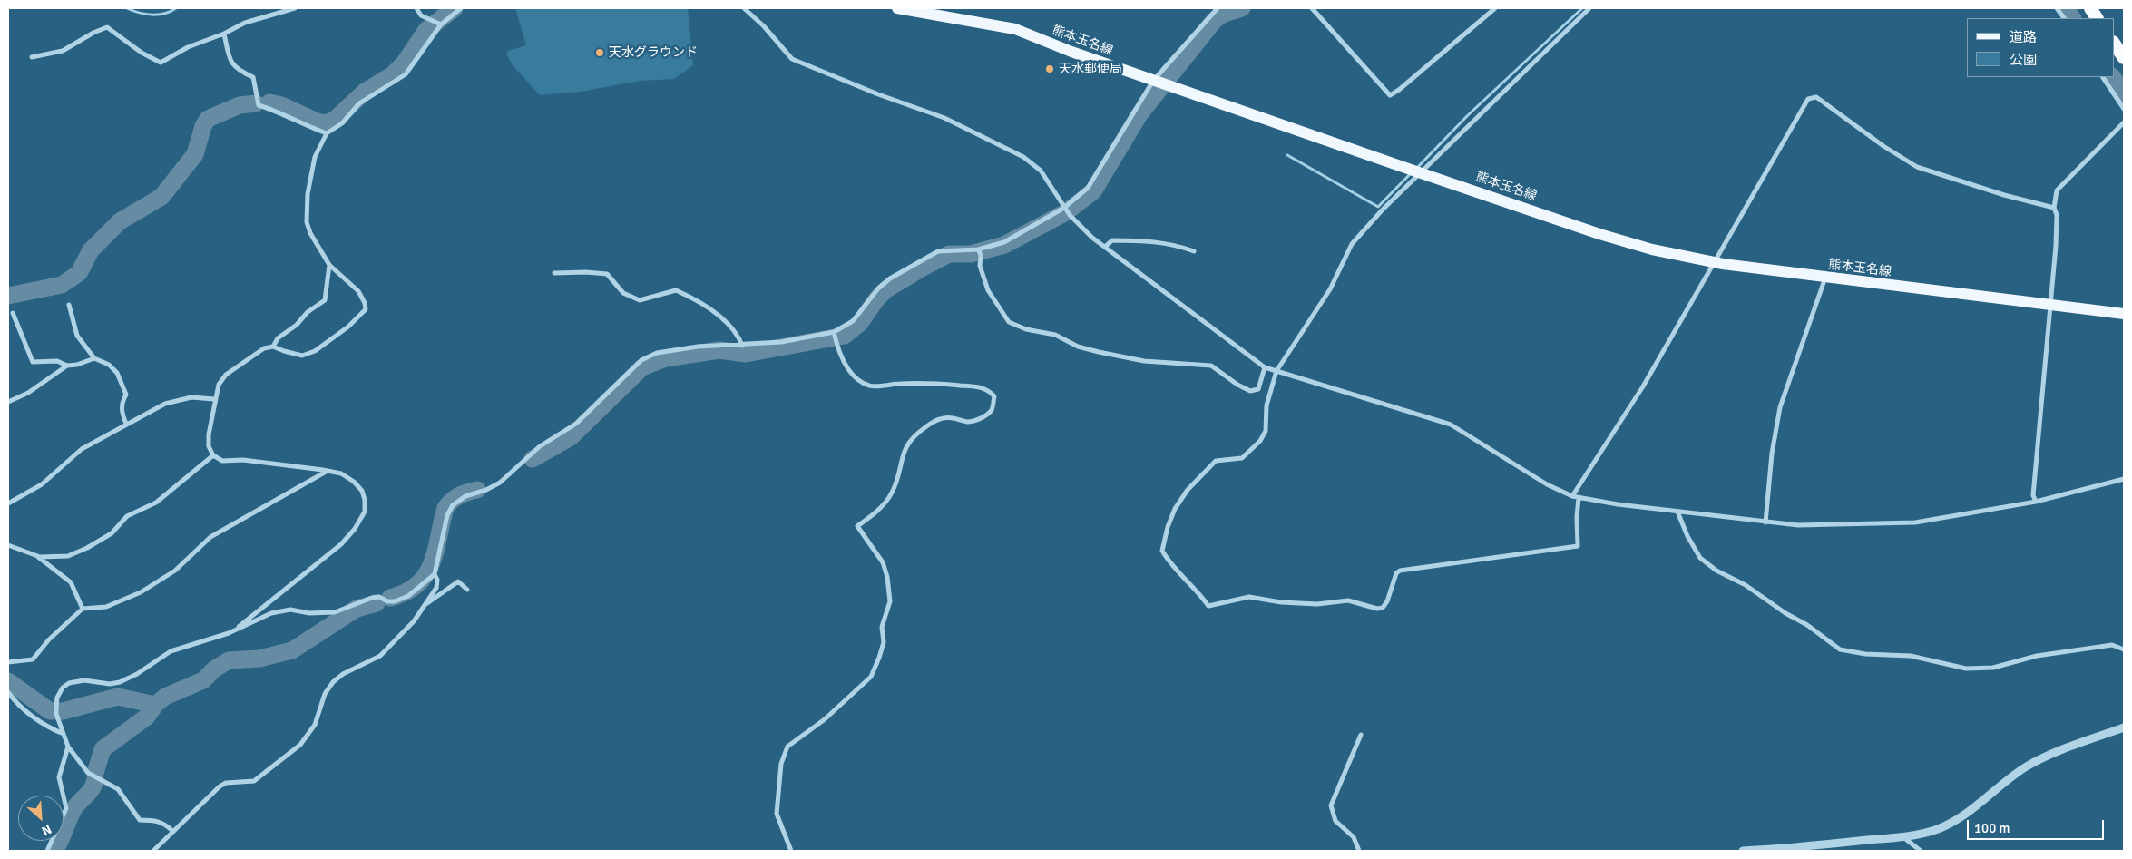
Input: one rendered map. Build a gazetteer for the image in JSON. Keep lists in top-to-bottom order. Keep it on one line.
{"streets":{"main road":["熊本玉名線"]},"places":["天水グラウンド","天水郵便局"],"legend":["道路","公園"],"scale_bar":"100 m","north":"bottom right"}
